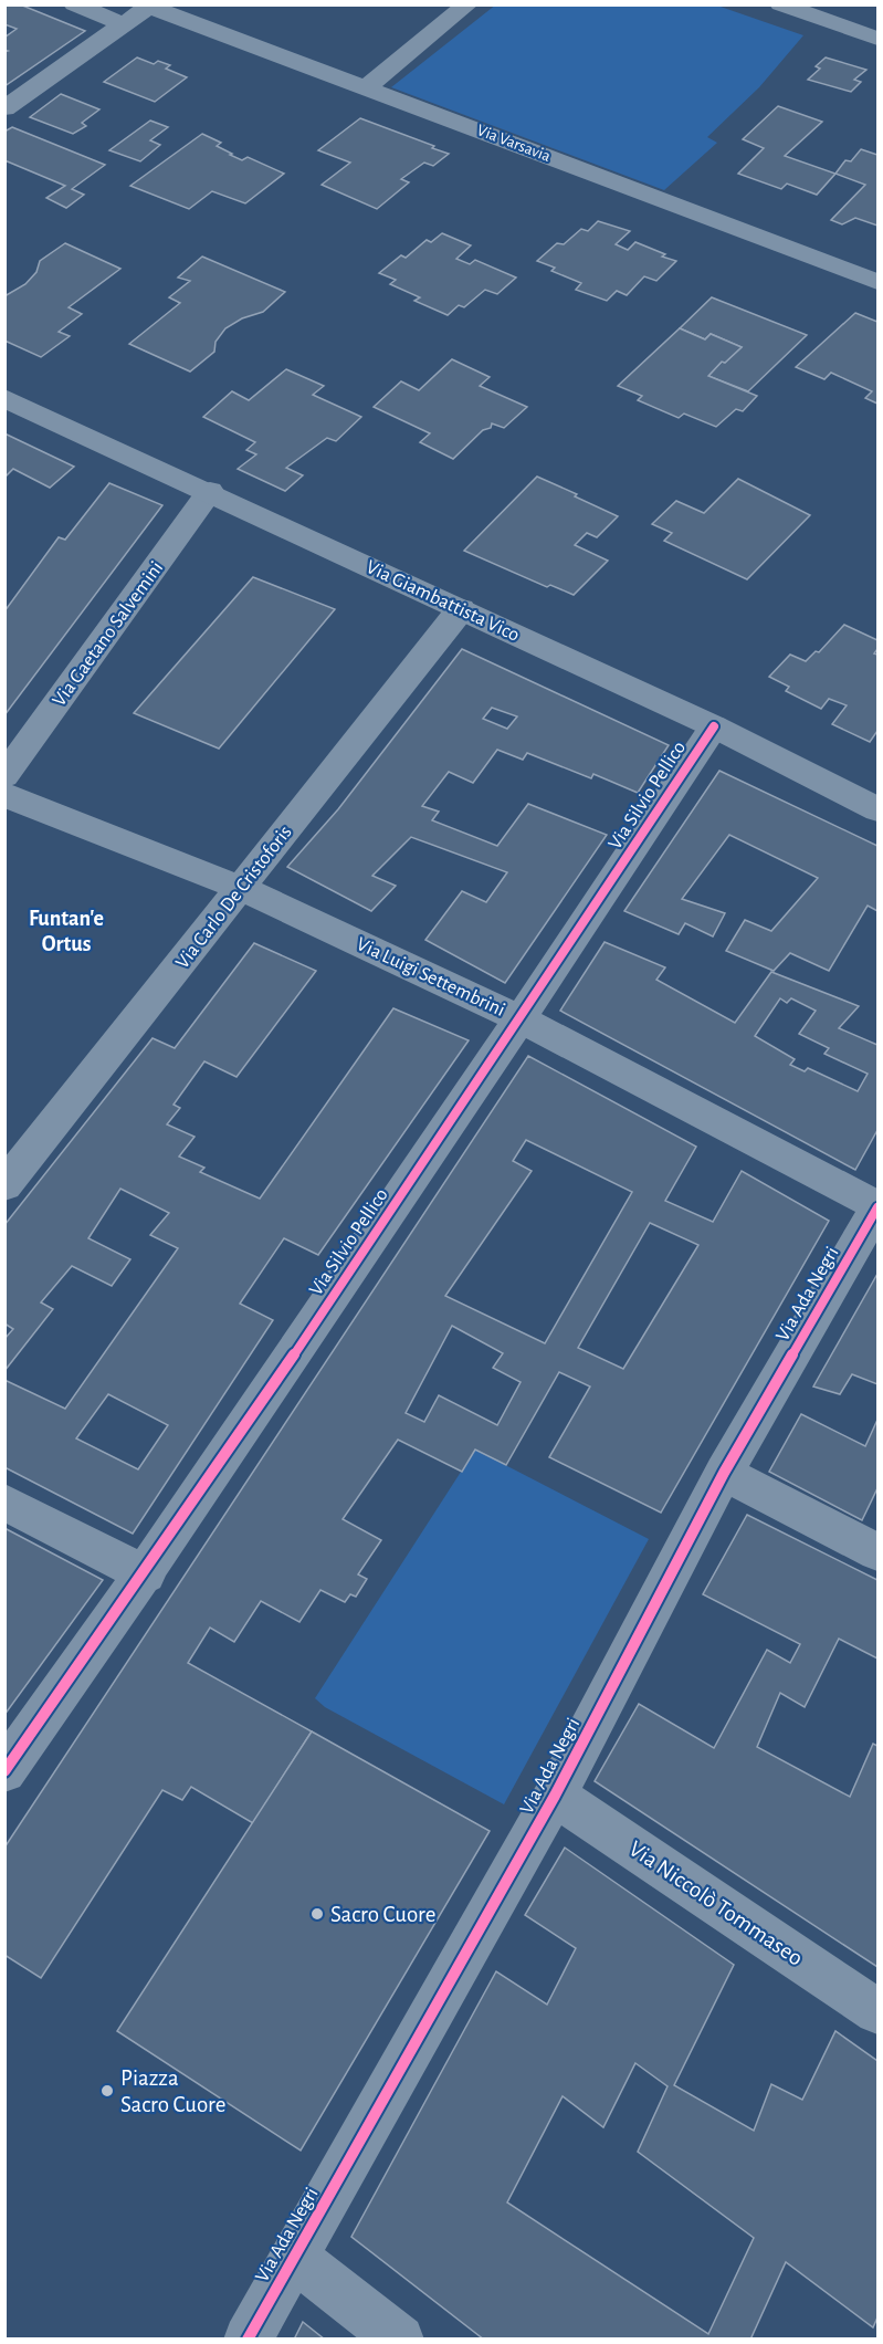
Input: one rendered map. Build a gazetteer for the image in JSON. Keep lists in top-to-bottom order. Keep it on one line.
{"streets":{"street":["Via Varsavia","Via Giambattista Vico","Via Gaetano Salvemini","Via Silvio Pellico","Via Carlo De Cristoforis","Via Luigi Settembrini","Via Ada Negri","Via Niccolò Tommaseo"]},"crossings":[["Via Giambattista Vico","Via Gaetano Salvemini"],["Via Giambattista Vico","Via Silvio Pellico"],["Via Giambattista Vico","Via Carlo De Cristoforis"],["Via Silvio Pellico","Via Luigi Settembrini"],["Via Carlo De Cristoforis","Via Luigi Settembrini"],["Via Luigi Settembrini","Via Ada Negri"],["Via Ada Negri","Via Niccolò Tommaseo"]],"districts":["Funtan'e Ortus"],"places":["Sacro Cuore","Piazza Sacro Cuore"]}
